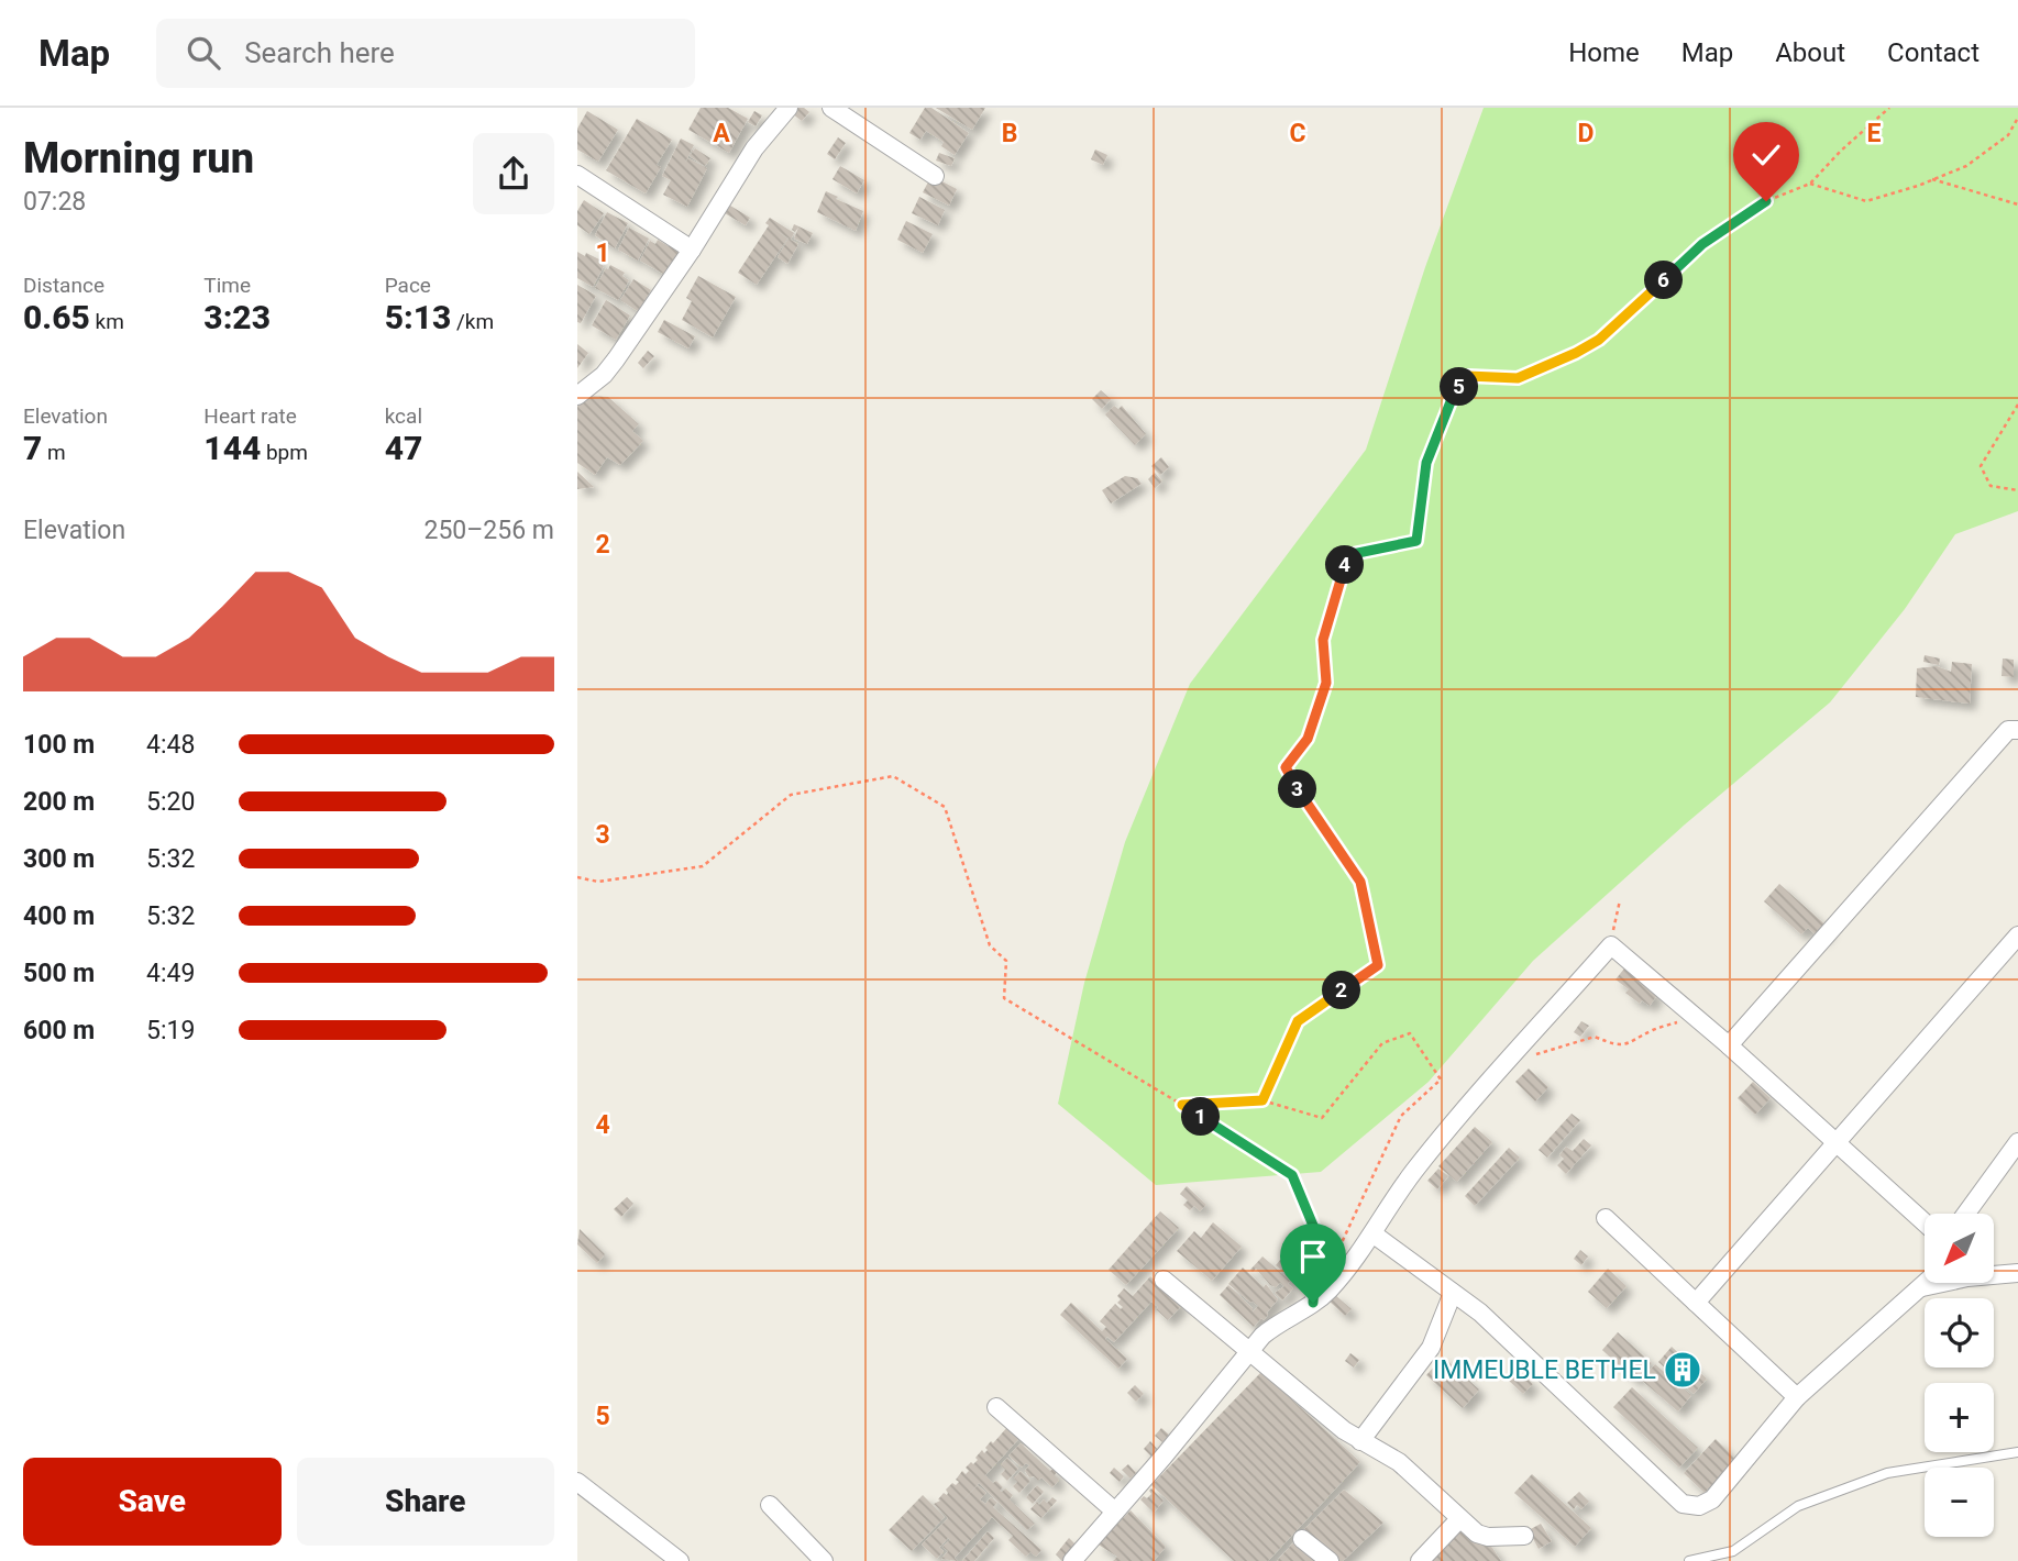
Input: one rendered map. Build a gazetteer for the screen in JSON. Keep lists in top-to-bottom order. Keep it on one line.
{"places":{"building":["IMMEUBLE BETHEL"]},"north":"bottom left","page":{"header":"Map","search":"Search here","nav":["Home","Map","About","Contact"],"heading":["Morning run","07:28"],"stats":[["Distance","0.65 km"],["Time","3:23"],["Pace","5:13 /km"],["Elevation","7 m"],["Heart rate","144 bpm"],["kcal","47"]],"pins":["6","5","4","3","2","1"],"chart":["Elevation","250–256 m"],"list":[{"name":"100 m","note":"4:48"},{"name":"200 m","note":"5:20"},{"name":"300 m","note":"5:32"},{"name":"400 m","note":"5:32"},{"name":"500 m","note":"4:49"},{"name":"600 m","note":"5:19"}],"map_buttons":["+","−"],"buttons":["Save","Share"]},"grid":{"columns":["A","B","C","D","E"],"rows":["1","2","3","4","5"]}}
